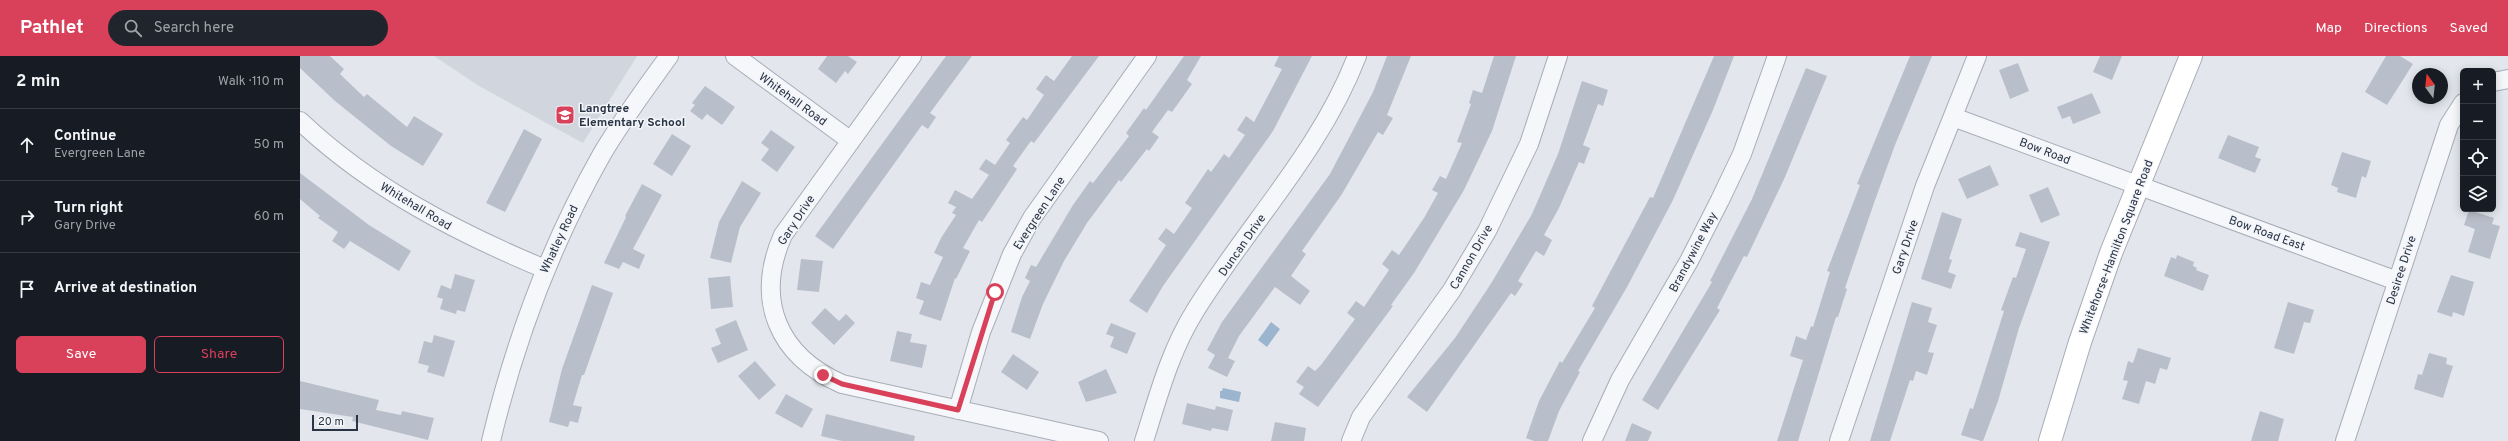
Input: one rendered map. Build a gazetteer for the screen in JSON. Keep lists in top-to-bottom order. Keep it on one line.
{"streets":{"street":["Whitehall Road","Bow Road","Evergreen Lane","Gary Drive","Bow Road East","Whatley Road","Duncan Drive","Whitehorse-Hamilton Square Road","Brandywine Way","Cannon Drive","Desiree Drive"]},"crossings":[["Whitehall Road","Gary Drive"],["Whitehall Road","Whatley Road"],["Bow Road","Gary Drive"],["Bow Road","Bow Road East"],["Bow Road","Whitehorse-Hamilton Square Road"],["Evergreen Lane","Gary Drive"],["Bow Road East","Whitehorse-Hamilton Square Road"],["Bow Road East","Desiree Drive"]],"places":{"school or university":["Langtree Elementary School"]},"scale_bar":"20 m","north":"top","page":{"header":"Pathlet","search":"Search here","nav":["Map","Directions","Saved"],"heading":["2 min","Walk · 110 m"],"map_buttons":["+","−"],"list":[["Continue","Evergreen Lane","50 m"],["Turn right","Gary Drive","60 m"],"Arrive at destination"],"buttons":["Save","Share"],"scale":"20 m"}}
